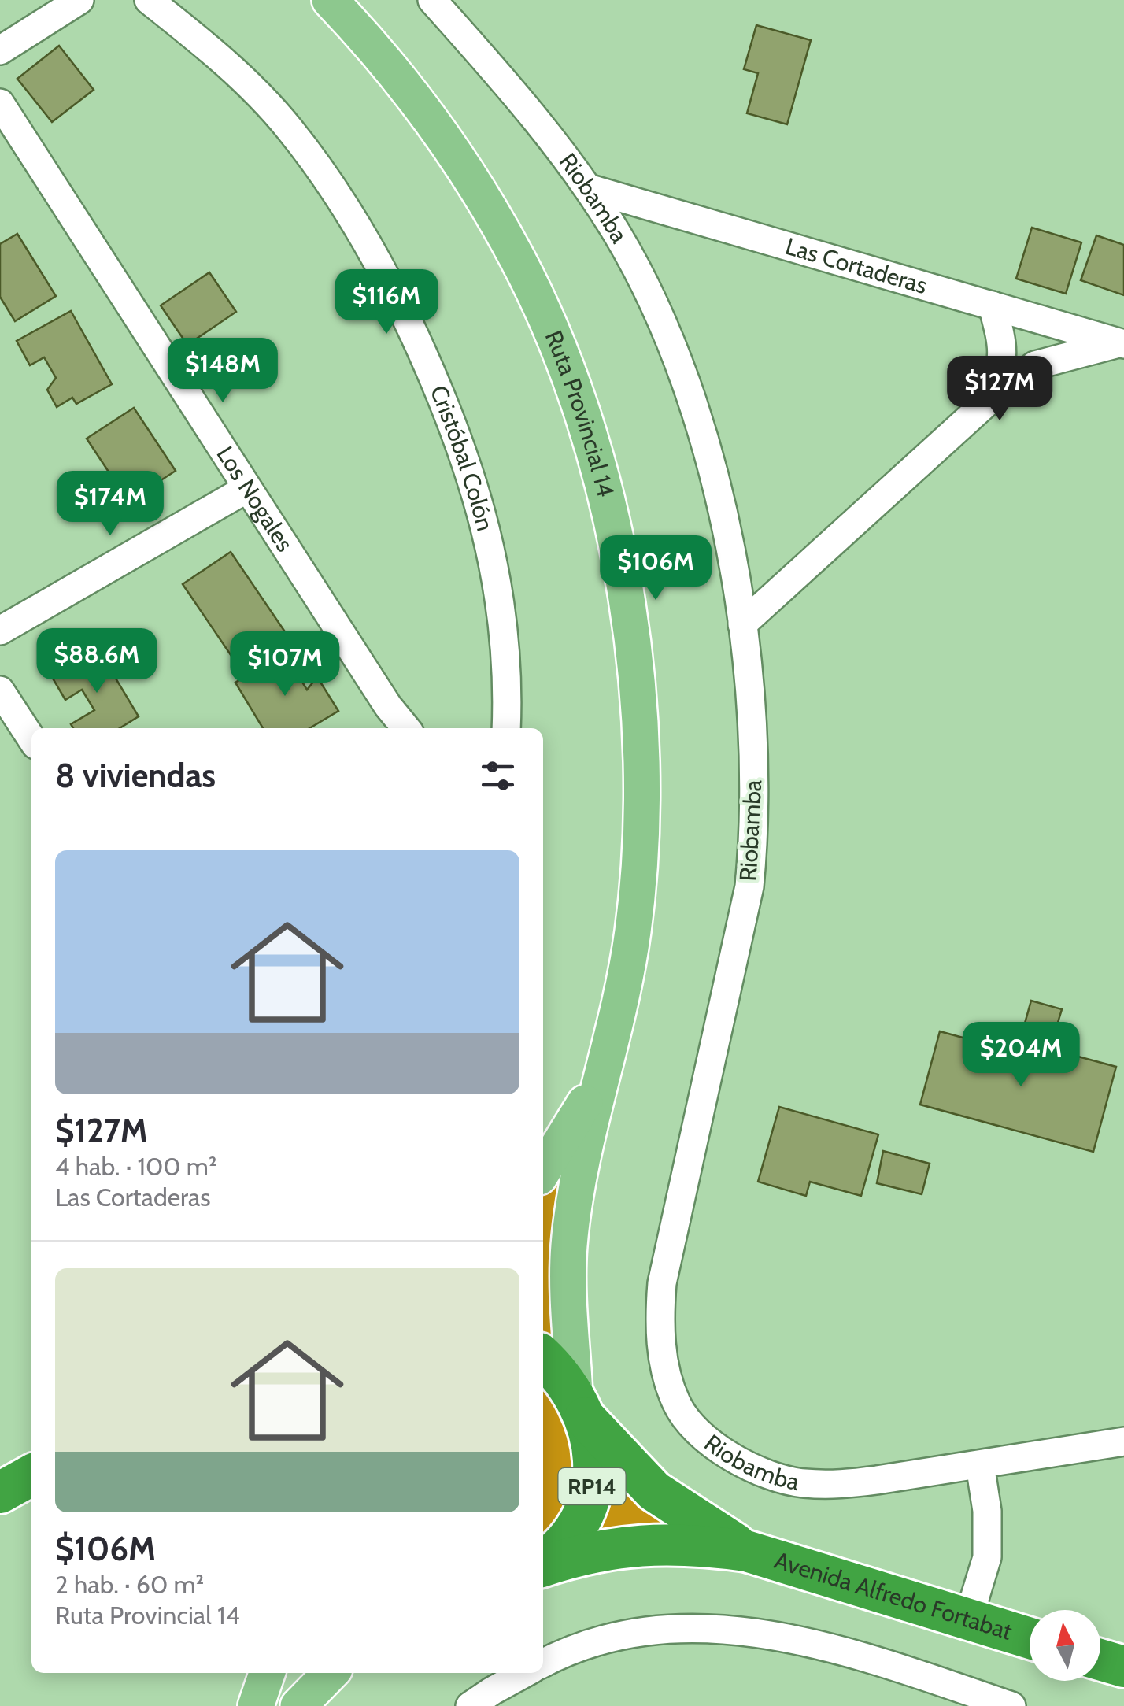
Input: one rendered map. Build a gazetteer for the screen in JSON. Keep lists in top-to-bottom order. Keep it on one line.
{"streets":{"highway":["Ruta Provincial 14","RP14","Avenida Alfredo Fortabat"],"street":["Riobamba","Las Cortaderas","Cristóbal Colón","Los Nogales"]},"crossings":[["Riobamba","Las Cortaderas"],["Ruta Provincial 14","Avenida Alfredo Fortabat"]],"north":"top","page":{"price":["$116M","$148M","$127M","$174M","$106M","$88.6M","$107M","$204M"],"heading":"8 viviendas","list":[{"name":"$127M","note":"4 hab. · 100 m² · Las Cortaderas"},{"name":"$106M","note":"2 hab. · 60 m² · Ruta Provincial 14"}]}}
